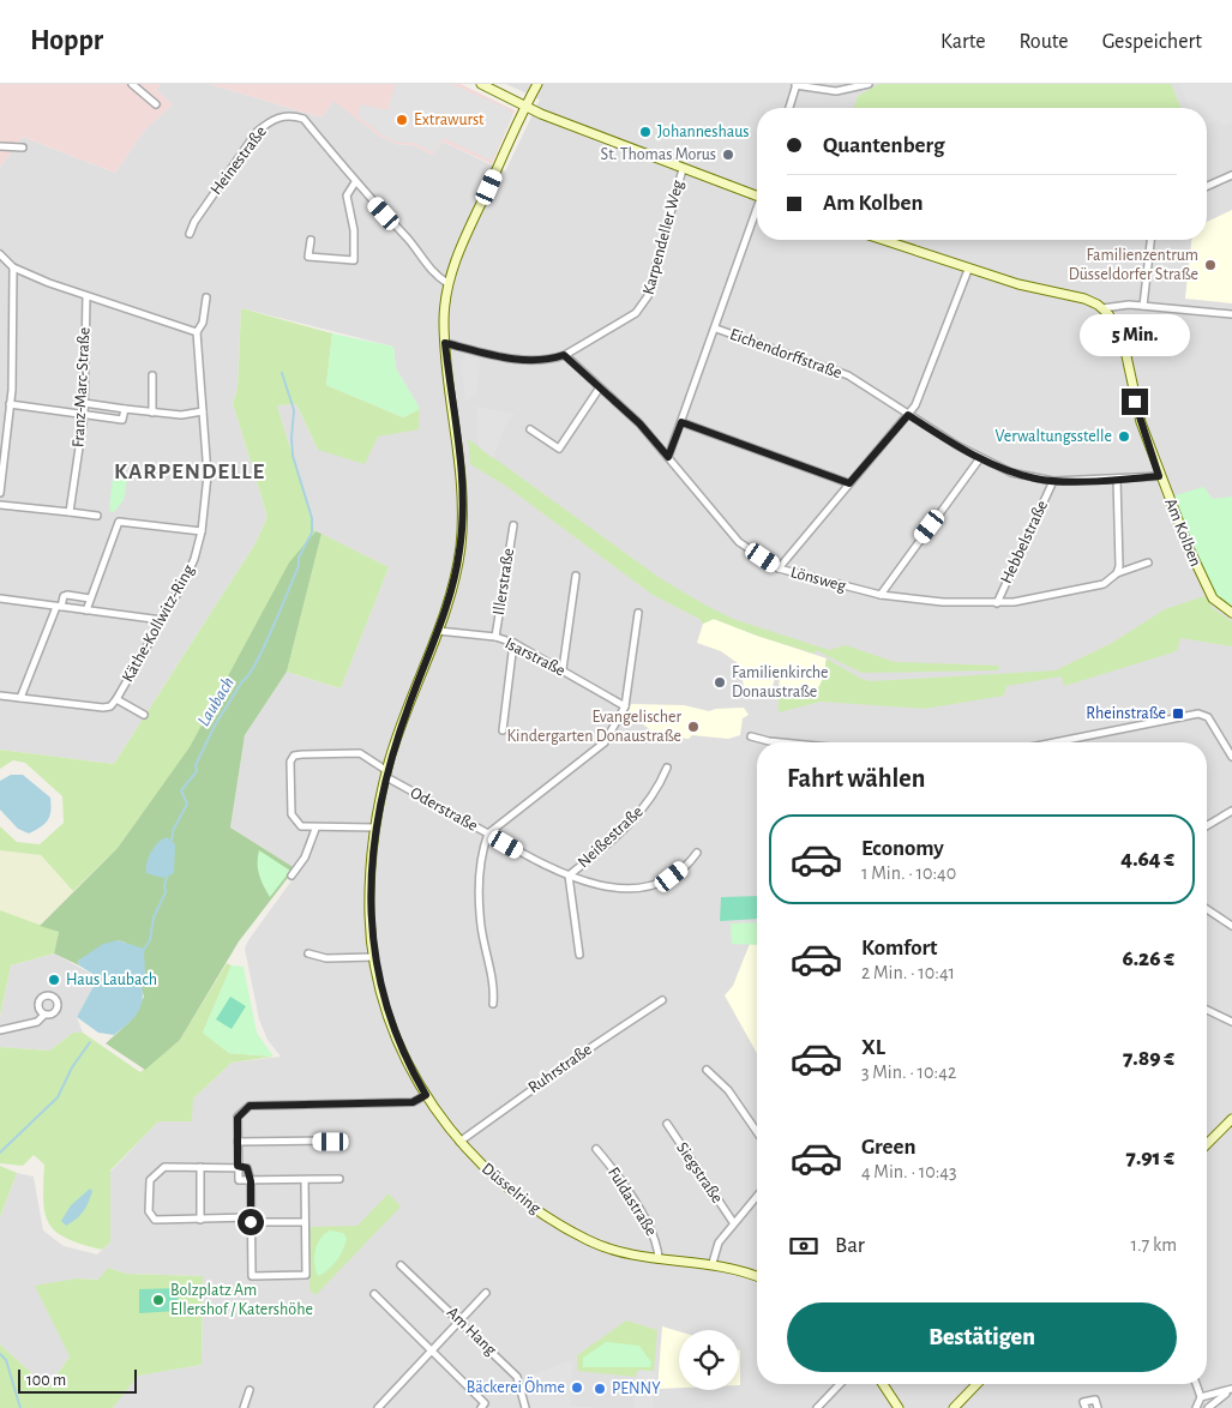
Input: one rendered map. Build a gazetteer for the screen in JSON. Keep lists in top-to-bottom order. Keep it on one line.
{"streets":{"street":["Heinestraße","Karpendeller Weg","Eichendorffstraße","Franz-Marc-Straße","Am Kolben","Hebbelstraße","Lönsweg","Illerstraße","Käthe-Kollwitz-Ring","Isarstraße","Oderstraße","Neißestraße","Ruhrstraße","Siegstraße","Düsselring","Fuldastraße","Am Hang"]},"crossings":[["Heinestraße","Düsselring"],["Karpendeller Weg","Lönsweg"],["Karpendeller Weg","Düsselring"],["Eichendorffstraße","Hebbelstraße"],["Hebbelstraße","Lönsweg"],["Illerstraße","Isarstraße"],["Isarstraße","Düsselring"],["Oderstraße","Neißestraße"],["Oderstraße","Düsselring"],["Ruhrstraße","Düsselring"],["Düsselring","Fuldastraße"]],"districts":["KARPENDELLE"],"water":["Laubach"],"places":{"other":["Extrawurst","Johanneshaus","St. Thomas Morus","Familienzentrum Düsseldorfer Straße","Verwaltungsstelle","Familienkirche Donaustraße","Evangelischer Kindergarten Donaustraße","Haus Laubach","Bolzplatz Am Ellershof / Katershöhe","Bäckerei Öhme","PENNY"],"transit":["Rheinstraße"]},"scale_bar":"100 m","page":{"header":"Hoppr","nav":["Karte","Route","Gespeichert"],"banner":["Quantenberg","Am Kolben"],"bubble":"5 Min.","heading":"Fahrt wählen","list":[{"name":"Economy","note":"1 Min. · 10:40","value":"4.64 €"},{"name":"Komfort","note":"2 Min. · 10:41","value":"6.26 €"},{"name":"XL","note":"3 Min. · 10:42","value":"7.89 €"},{"name":"Green","note":"4 Min. · 10:43","value":"7.91 €"}],"pay":["Bar","1.7 km"],"buttons":"Bestätigen","scale":"100 m"}}
